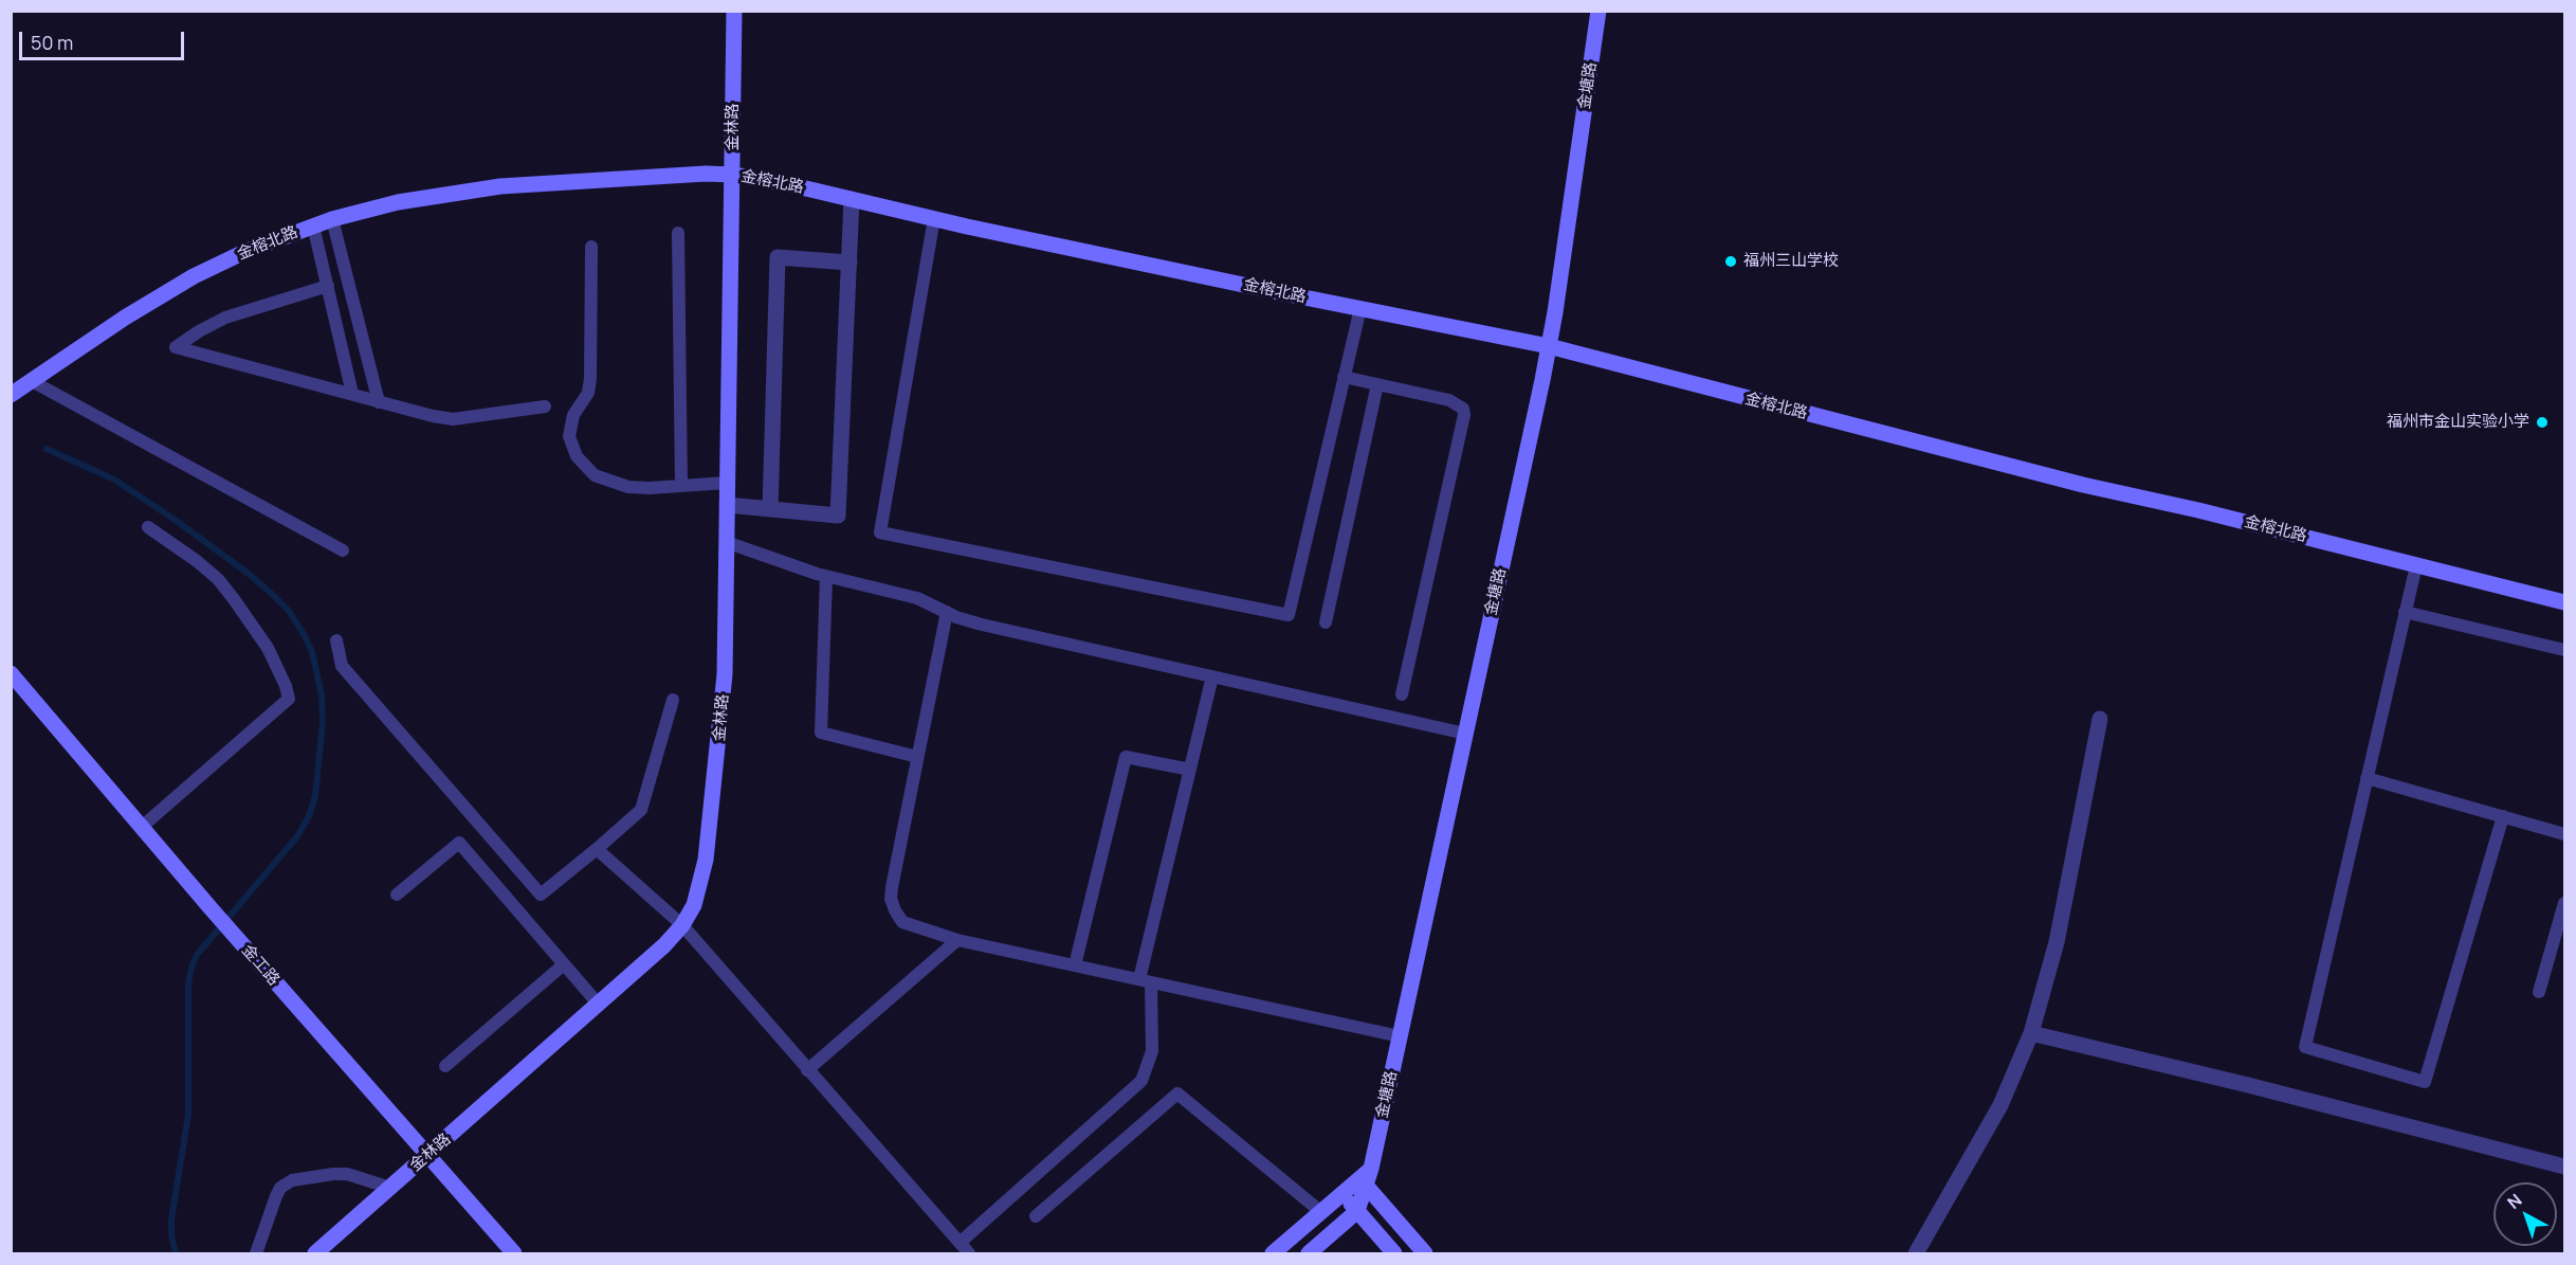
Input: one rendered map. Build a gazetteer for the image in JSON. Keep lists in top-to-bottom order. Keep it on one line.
{"streets":{"street":["金塘路","金林路","金榕北路","金工路"]},"crossings":[["金塘路","金榕北路"],["金林路","金榕北路"],["金林路","金工路"]],"places":["福州三山学校","福州市金山实验小学"],"scale_bar":"50 m","north":"top left"}
